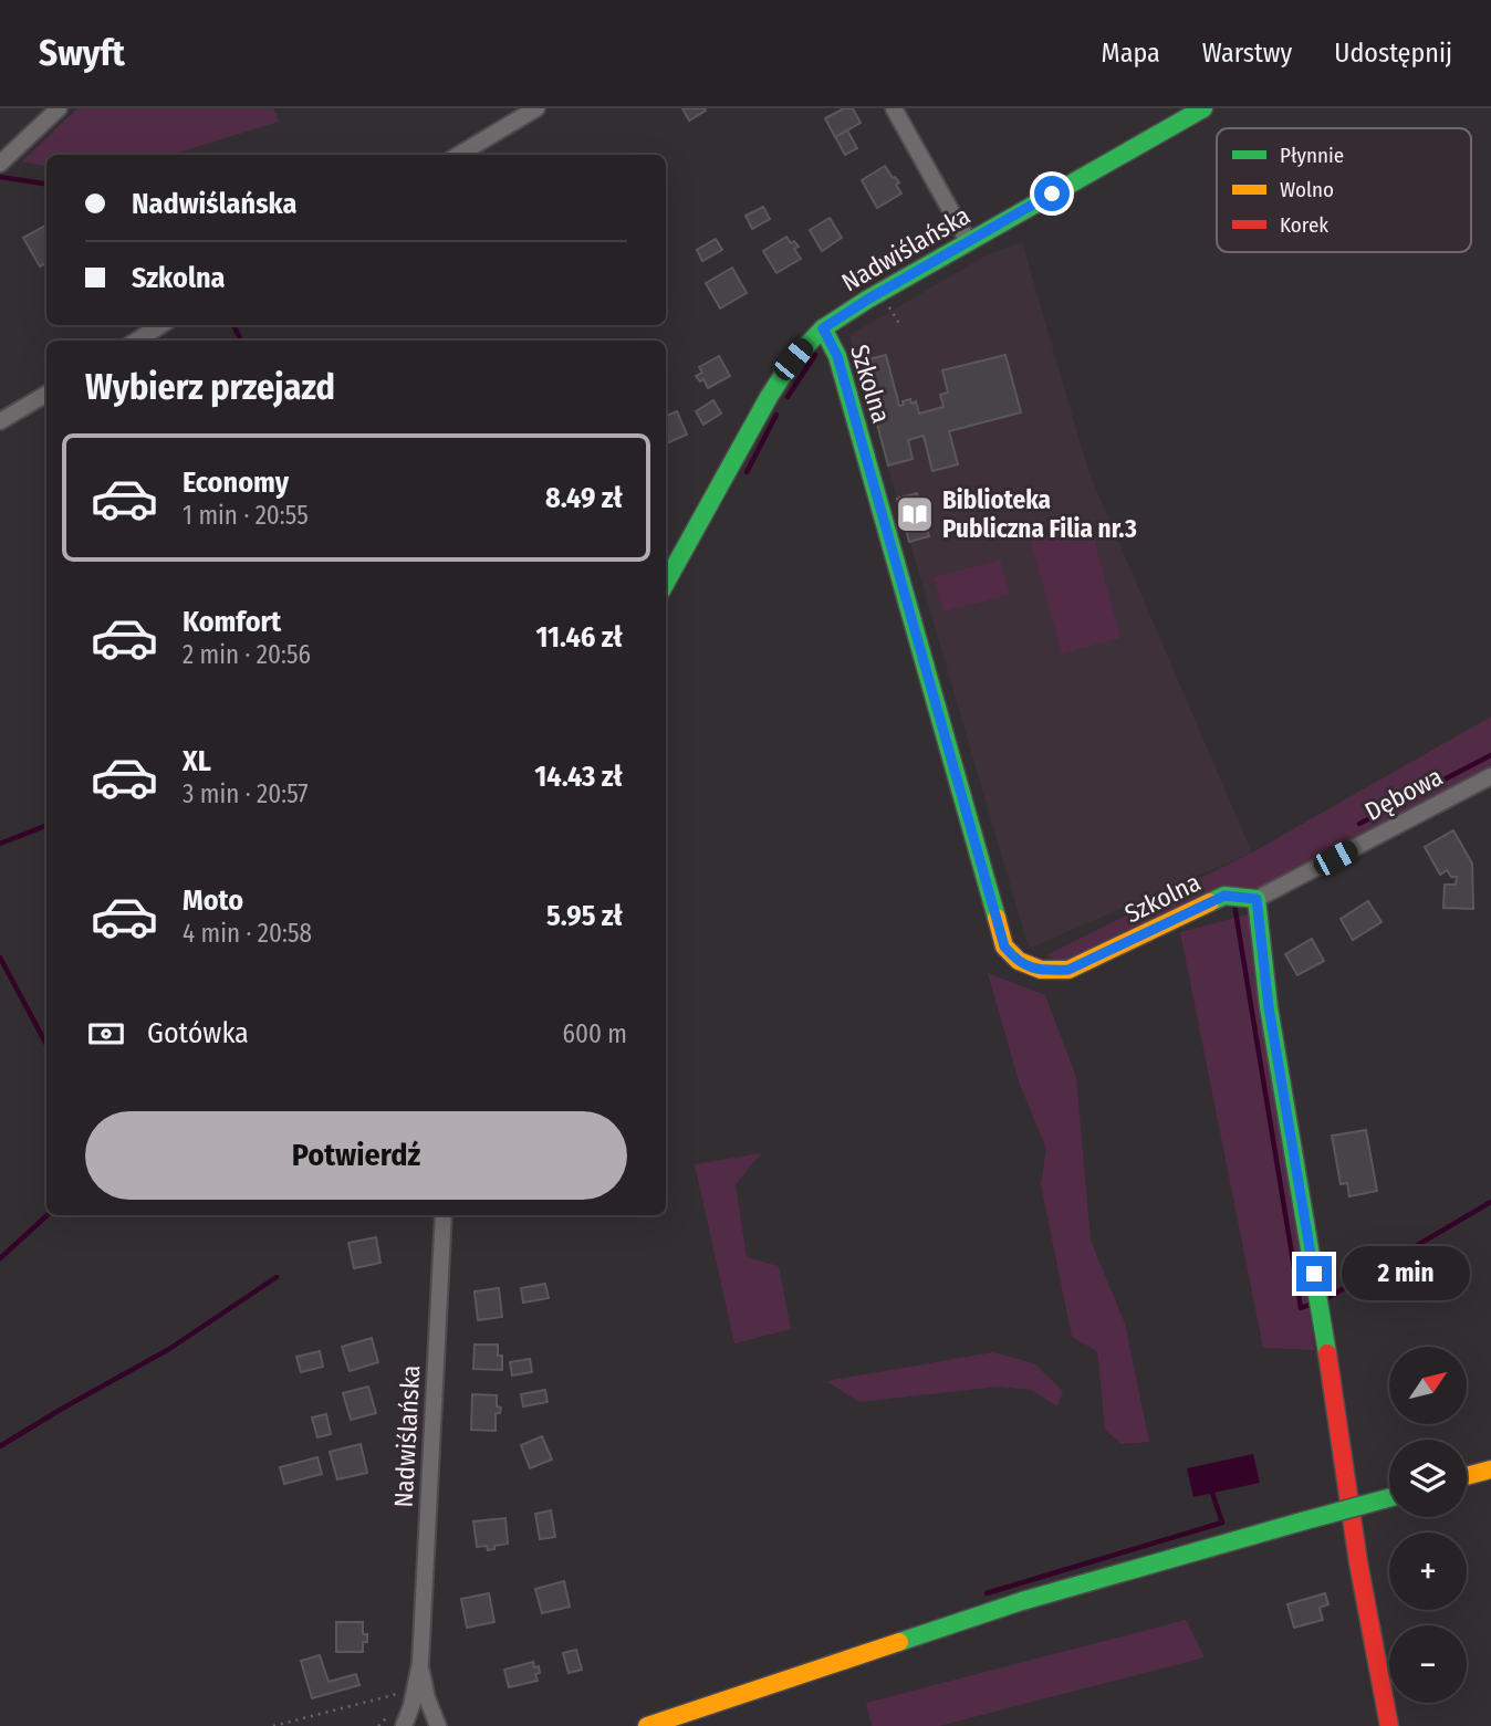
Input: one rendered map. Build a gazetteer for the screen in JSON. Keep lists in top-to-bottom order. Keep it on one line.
{"streets":{"street":["Nadwiślańska","Szkolna","Dębowa"]},"crossings":[["Nadwiślańska","Szkolna"],["Szkolna","Dębowa"]],"places":{"library":["Biblioteka Publiczna Filia nr.3"]},"legend":["Płynnie","Wolno","Korek"],"north":"top right","page":{"header":"Swyft","nav":["Mapa","Warstwy","Udostępnij"],"banner":["Nadwiślańska","Szkolna"],"heading":"Wybierz przejazd","list":[{"name":"Economy","note":"1 min · 20:55","value":"8.49 zł"},{"name":"Komfort","note":"2 min · 20:56","value":"11.46 zł"},{"name":"XL","note":"3 min · 20:57","value":"14.43 zł"},{"name":"Moto","note":"4 min · 20:58","value":"5.95 zł"}],"pay":["Gotówka","600 m"],"buttons":"Potwierdź","bubble":"2 min","map_buttons":["+","−"]}}
